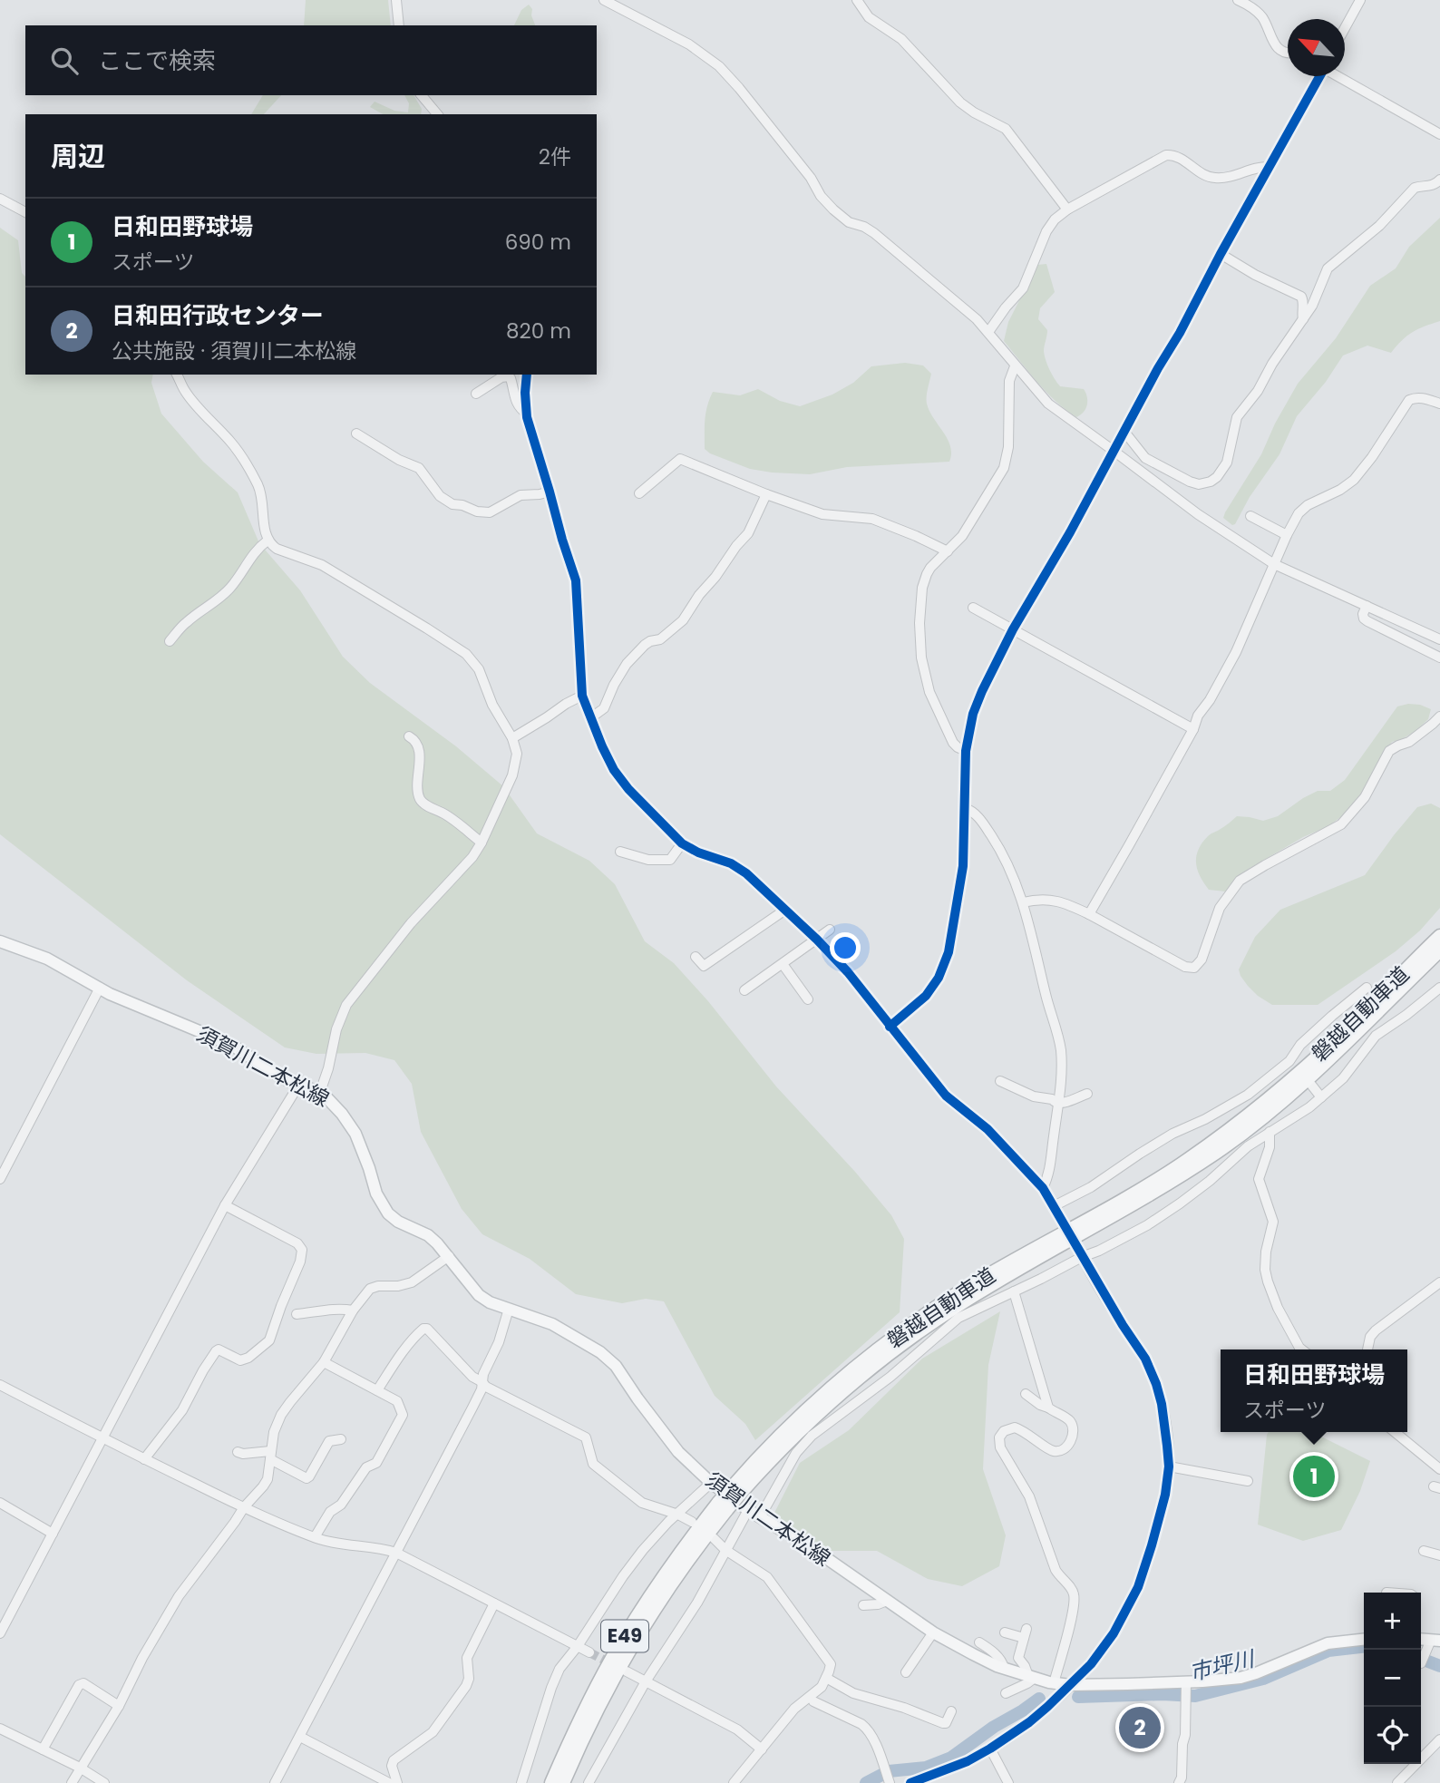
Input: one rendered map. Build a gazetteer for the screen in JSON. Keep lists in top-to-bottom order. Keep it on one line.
{"streets":{"highway":["磐越自動車道","E49"],"main road":["須賀川二本松線"]},"water":["市坪川"],"north":"top left","page":{"search":"ここで検索","heading":["周辺","2件"],"list":[{"mark":"1","name":"日和田野球場","note":"スポーツ","value":"690 m"},{"mark":"2","name":"日和田行政センター","note":"公共施設 · 須賀川二本松線","value":"820 m"}],"popup":["日和田野球場","スポーツ"],"pins":["1","2"],"map_buttons":["+","−"]}}
